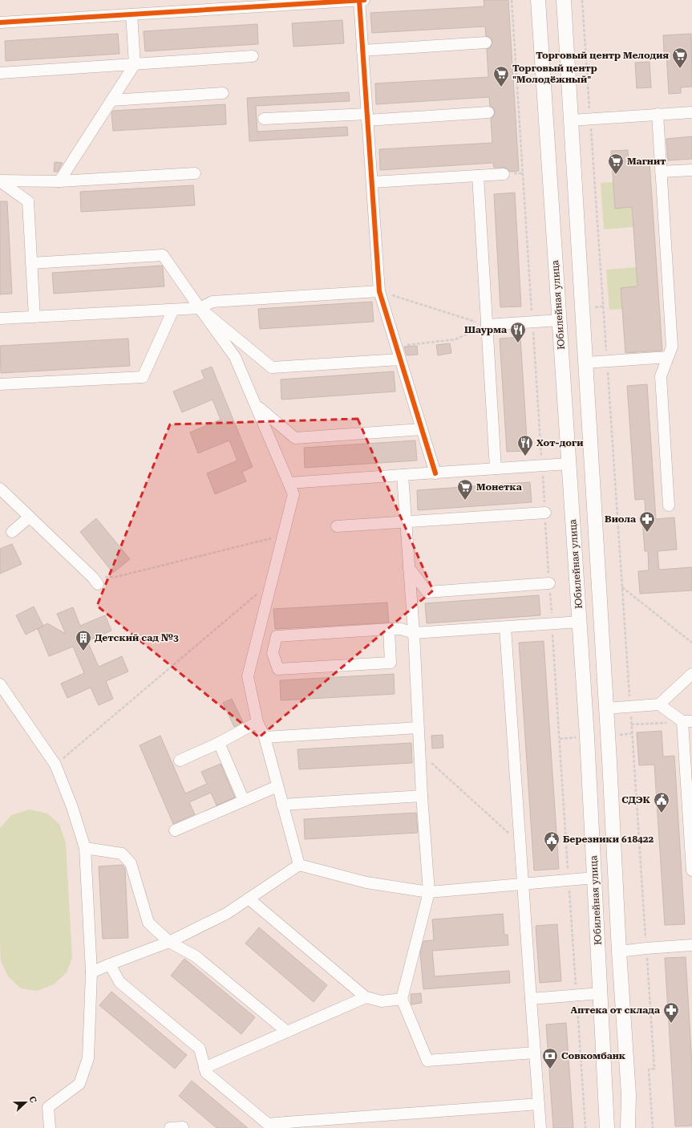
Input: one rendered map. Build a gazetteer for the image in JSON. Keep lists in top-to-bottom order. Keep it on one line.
{"streets":{"main road":["Юбилейная улица"]},"places":{"supermarket":["Торговый центр Мелодия","Торговый центр \"Молодёжный\"","Магнит","Монетка"],"restaurant":["Шаурма","Хот-доги"],"pharmacy":["Виола","Аптека от склада"],"building":["Детский сад №3"],"public building":["СДЭК","Березники 618422"],"bank":["Совкомбанк"]},"north":"right"}
